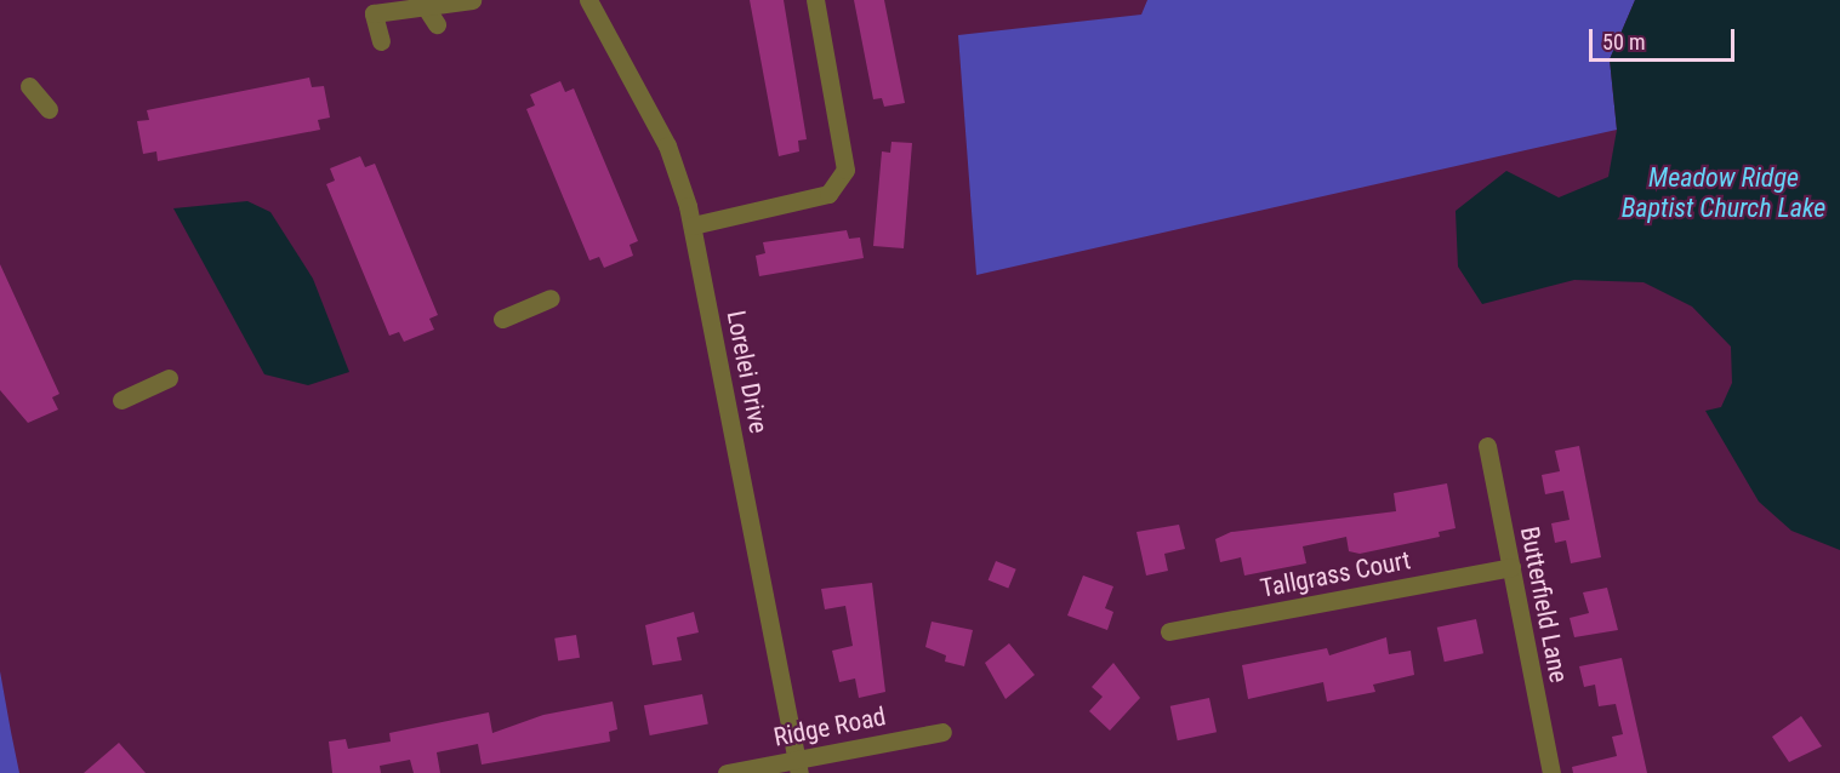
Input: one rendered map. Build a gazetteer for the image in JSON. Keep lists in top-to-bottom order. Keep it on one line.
{"streets":{"street":["Lorelei Drive","Tallgrass Court","Butterfield Lane","Ridge Road"]},"crossings":[["Lorelei Drive","Ridge Road"],["Tallgrass Court","Butterfield Lane"]],"water":["Meadow Ridge Baptist Church Lake"],"scale_bar":"50 m"}
